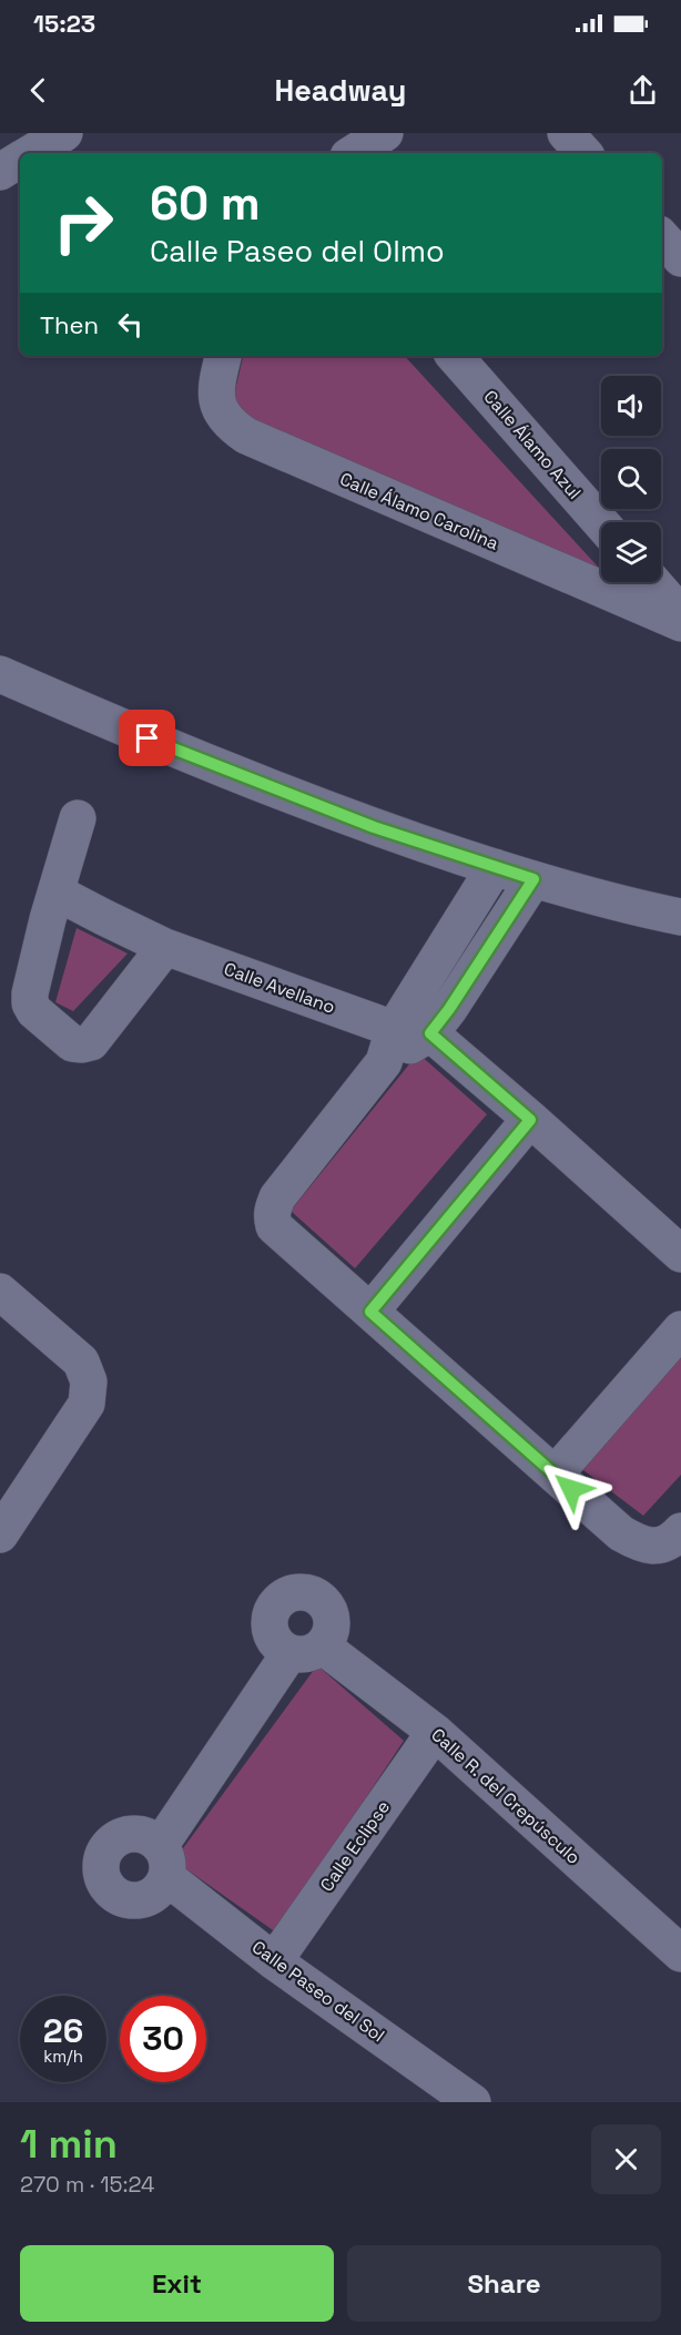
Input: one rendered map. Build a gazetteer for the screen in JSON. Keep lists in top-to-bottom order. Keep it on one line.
{"streets":{"street":["Calle Álamo Azul","Calle Álamo Carolina","Calle Avellano","Calle R. del Crepúsculo","Calle Eclipse","Calle Paseo del Sol"]},"crossings":[["Calle R. del Crepúsculo","Calle Eclipse"],["Calle R. del Crepúsculo","Calle Paseo del Sol"],["Calle Eclipse","Calle Paseo del Sol"]],"page":{"status":"15:23","header":"Headway","turn":["60 m","Calle Paseo del Olmo"],"then":"Then","speed":"26 km/h","limit":"30","heading":["1 min","270 m · 15:24"],"buttons":["Exit","Share"]}}
